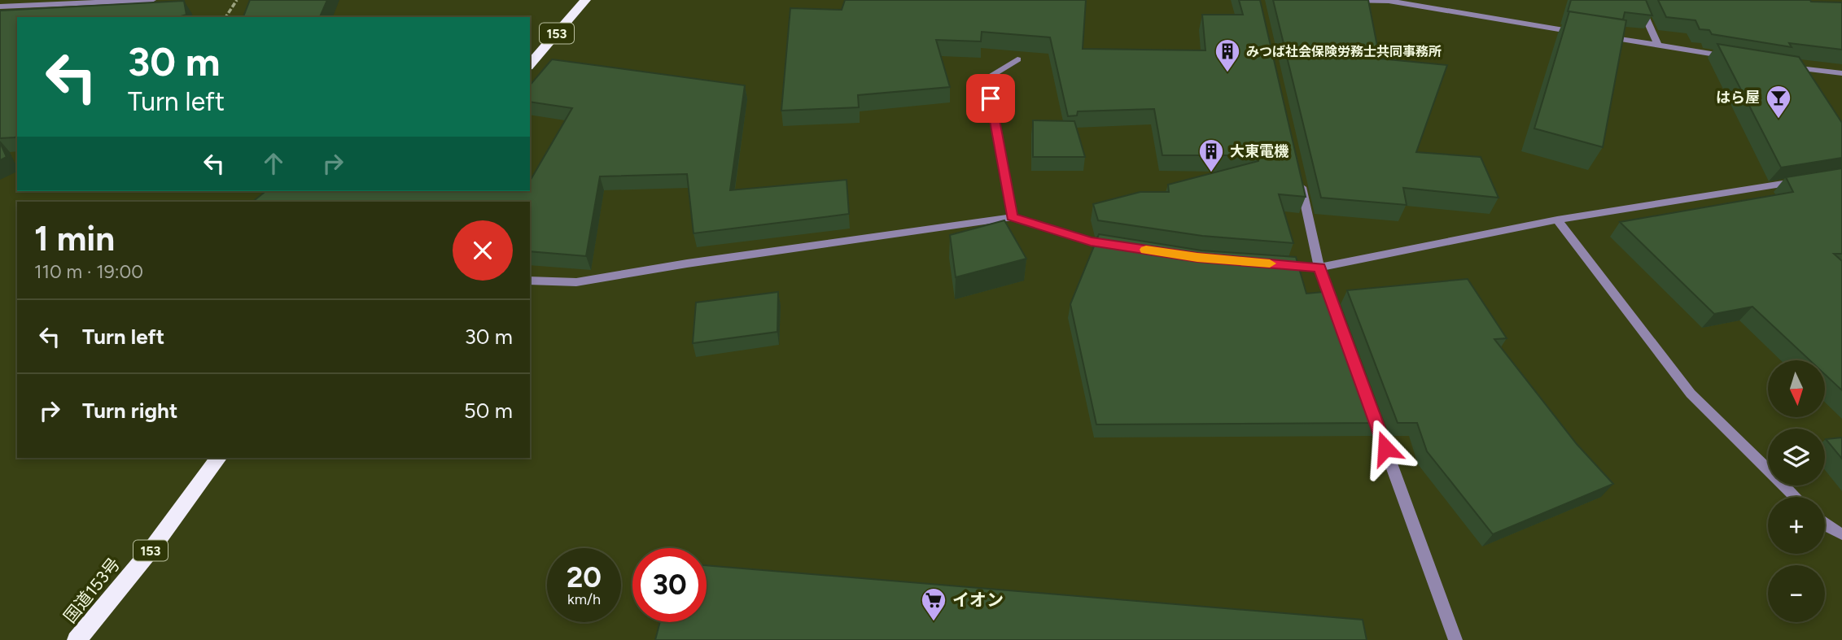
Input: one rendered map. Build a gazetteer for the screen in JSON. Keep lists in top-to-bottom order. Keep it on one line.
{"streets":{"highway":["153","国道153号"]},"places":{"building":["みつば社会保険労務士共同事務所","大東電機"],"bar":["はら屋"],"supermarket":["イオン"]},"north":"bottom","page":{"turn":["30 m","Turn left"],"heading":["1 min","110 m · 19:00"],"list":[{"name":"Turn left","value":"30 m"},{"name":"Turn right","value":"50 m"}],"map_buttons":["+","−"],"speed":"20 km/h","limit":"30"}}
